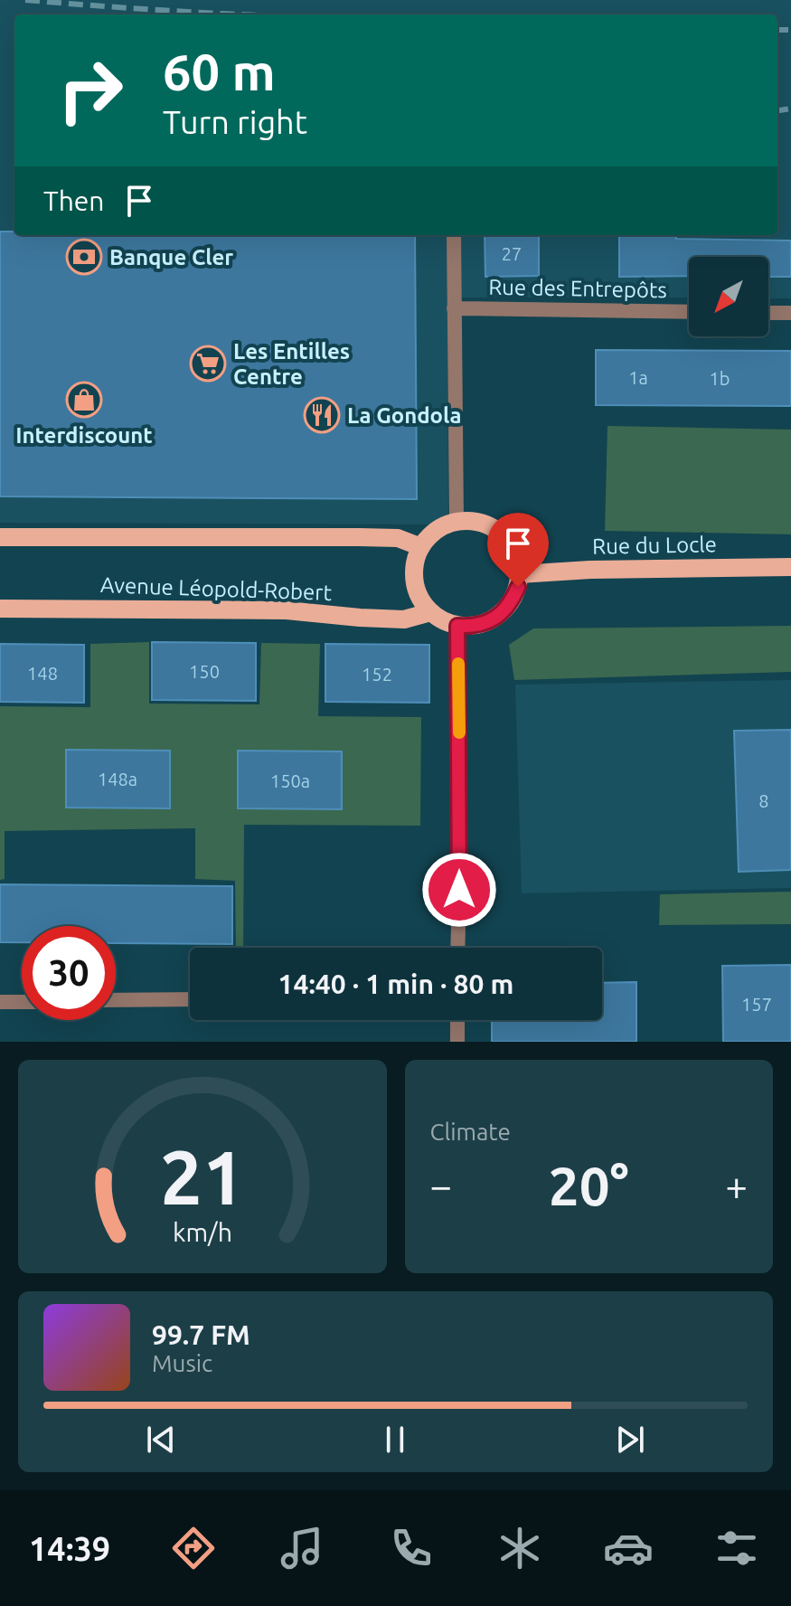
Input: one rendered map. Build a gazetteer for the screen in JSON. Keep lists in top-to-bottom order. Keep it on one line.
{"streets":{"main road":["Rue du Locle","Avenue Léopold-Robert"],"street":["Rue des Entrepôts"]},"crossings":[["Rue du Locle","Avenue Léopold-Robert"]],"places":{"bank":["Banque Cler"],"supermarket":["Les Entilles Centre"],"shop":["Interdiscount"],"restaurant":["La Gondola"]},"house_numbers":["27","1a","1b","150","148","152","148a","150a","8","157"],"north":"bottom left","page":{"turn":["60 m","Turn right"],"then":"Then","limit":"30","trip":"14:40 · 1 min · 80 m","tile":"Climate","heat":["−","20°","+"],"song":["99.7 FM","Music"],"tabs":"14:39","gauge":["21","km/h"]}}
